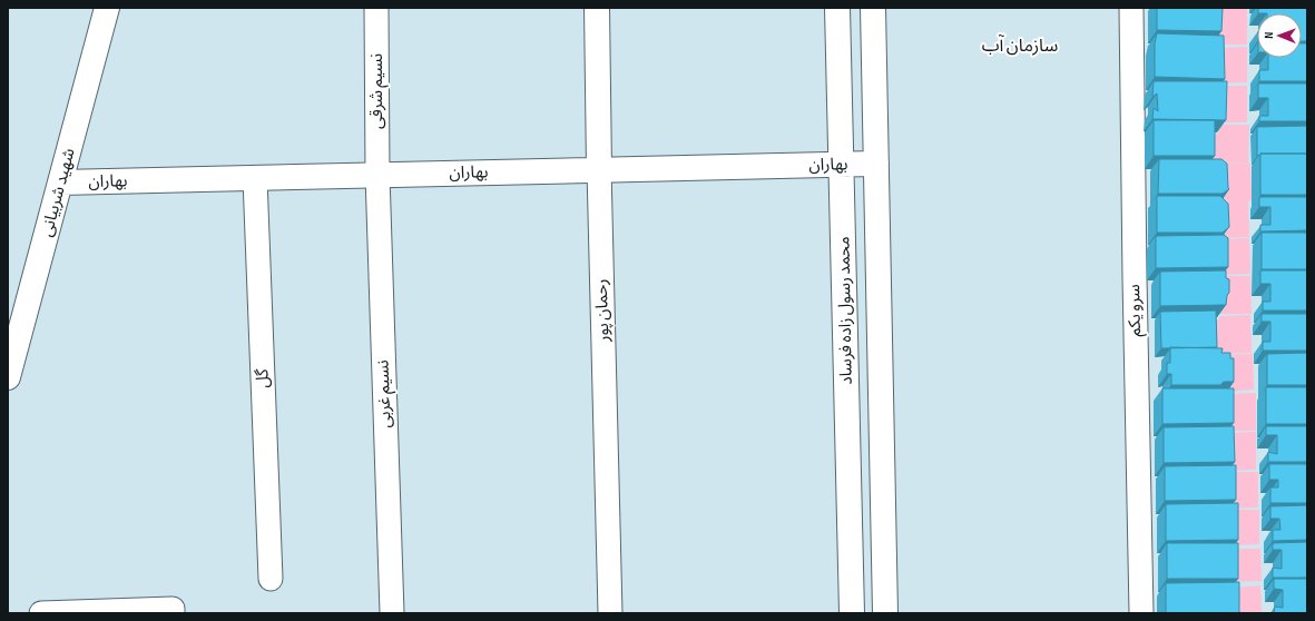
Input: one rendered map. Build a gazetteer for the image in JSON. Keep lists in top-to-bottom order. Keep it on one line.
{"streets":{"street":["نسیم شرقی","بهاران","شهید شربیانی","رحمان پور","محمد رسول زاده فرساد","سرو یکم","گل","نسیم غربی"]},"crossings":[["نسیم شرقی","بهاران"],["نسیم شرقی","نسیم غربی"],["بهاران","شهید شربیانی"],["بهاران","رحمان پور"],["بهاران","محمد رسول زاده فرساد"],["بهاران","گل"],["بهاران","نسیم غربی"]],"districts":["سازمان آب"],"north":"left"}
